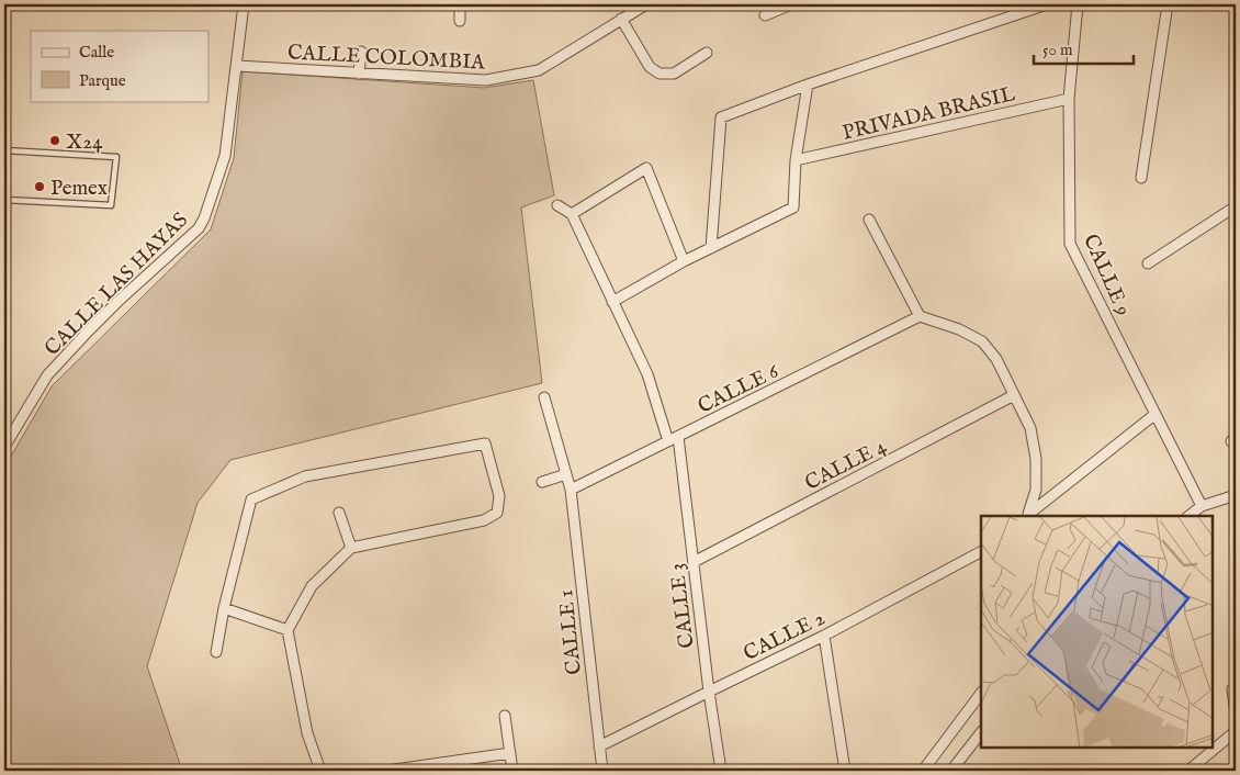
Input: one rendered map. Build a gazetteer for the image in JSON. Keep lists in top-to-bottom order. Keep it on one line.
{"streets":{"street":["CALLE COLOMBIA","PRIVADA BRASIL","CALLE 9","CALLE LAS HAYAS","CALLE 6","CALLE 4","CALLE 3","CALLE 1","CALLE 2"]},"crossings":[["CALLE COLOMBIA","CALLE LAS HAYAS"],["PRIVADA BRASIL","CALLE 9"],["CALLE 6","CALLE 3"],["CALLE 6","CALLE 1"],["CALLE 4","CALLE 3"],["CALLE 3","CALLE 2"],["CALLE 1","CALLE 2"]],"places":["X24","Pemex"],"legend":["Calle","Parque"],"scale_bar":"50 m"}
